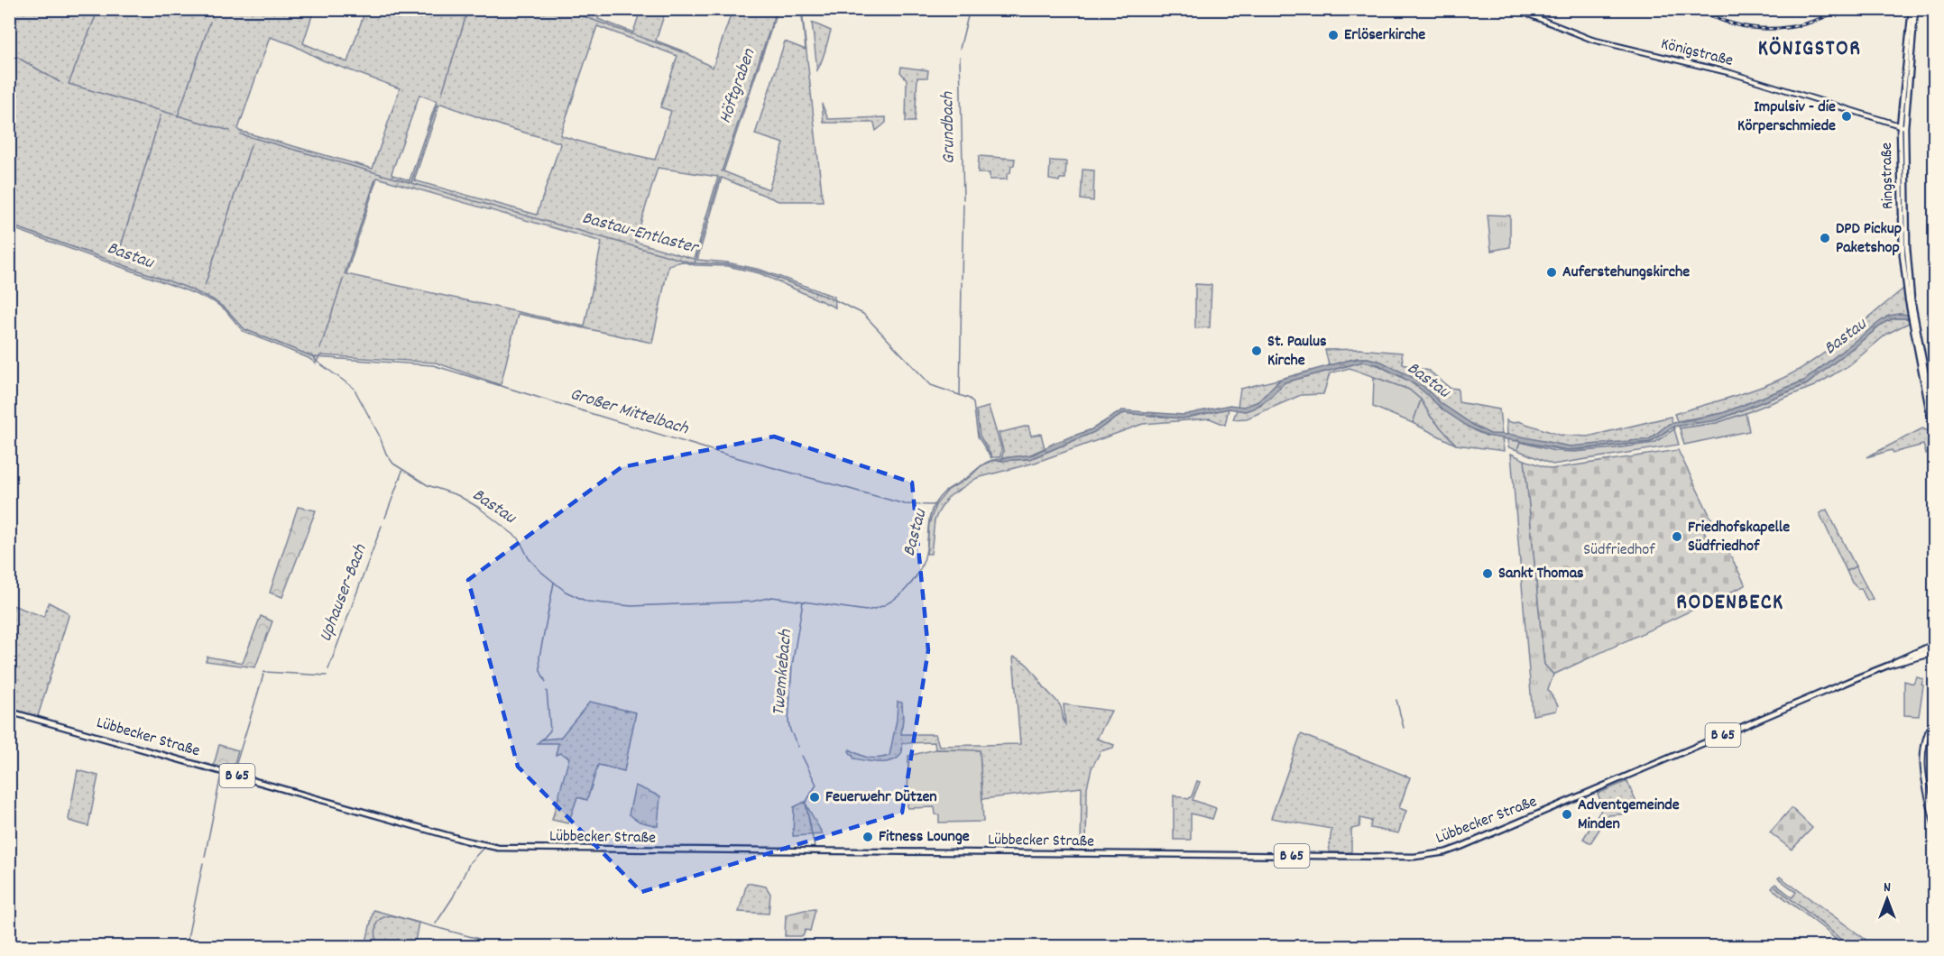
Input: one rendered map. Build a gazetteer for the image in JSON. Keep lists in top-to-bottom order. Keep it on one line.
{"streets":{"main road":["Königstraße","Ringstraße","B 65","Lübbecker Straße"]},"crossings":[["Königstraße","Ringstraße"],["B 65","Lübbecker Straße"]],"districts":["KÖNIGSTOR","RODENBECK"],"water":["Höftgraben","Grundbach","Bastau-Entlaster","Bastau","Großer Mittelbach","Uphauser-Bach","Twemkebach"],"parks":["Südfriedhof"],"places":["Erlöserkirche","Impulsiv - die Körperschmiede","DPD Pickup Paketshop","Auferstehungskirche","St. Paulus Kirche","Friedhofskapelle Südfriedhof","Sankt Thomas","Feuerwehr Dützen","Adventgemeinde Minden","Fitness Lounge"],"north":"top"}
